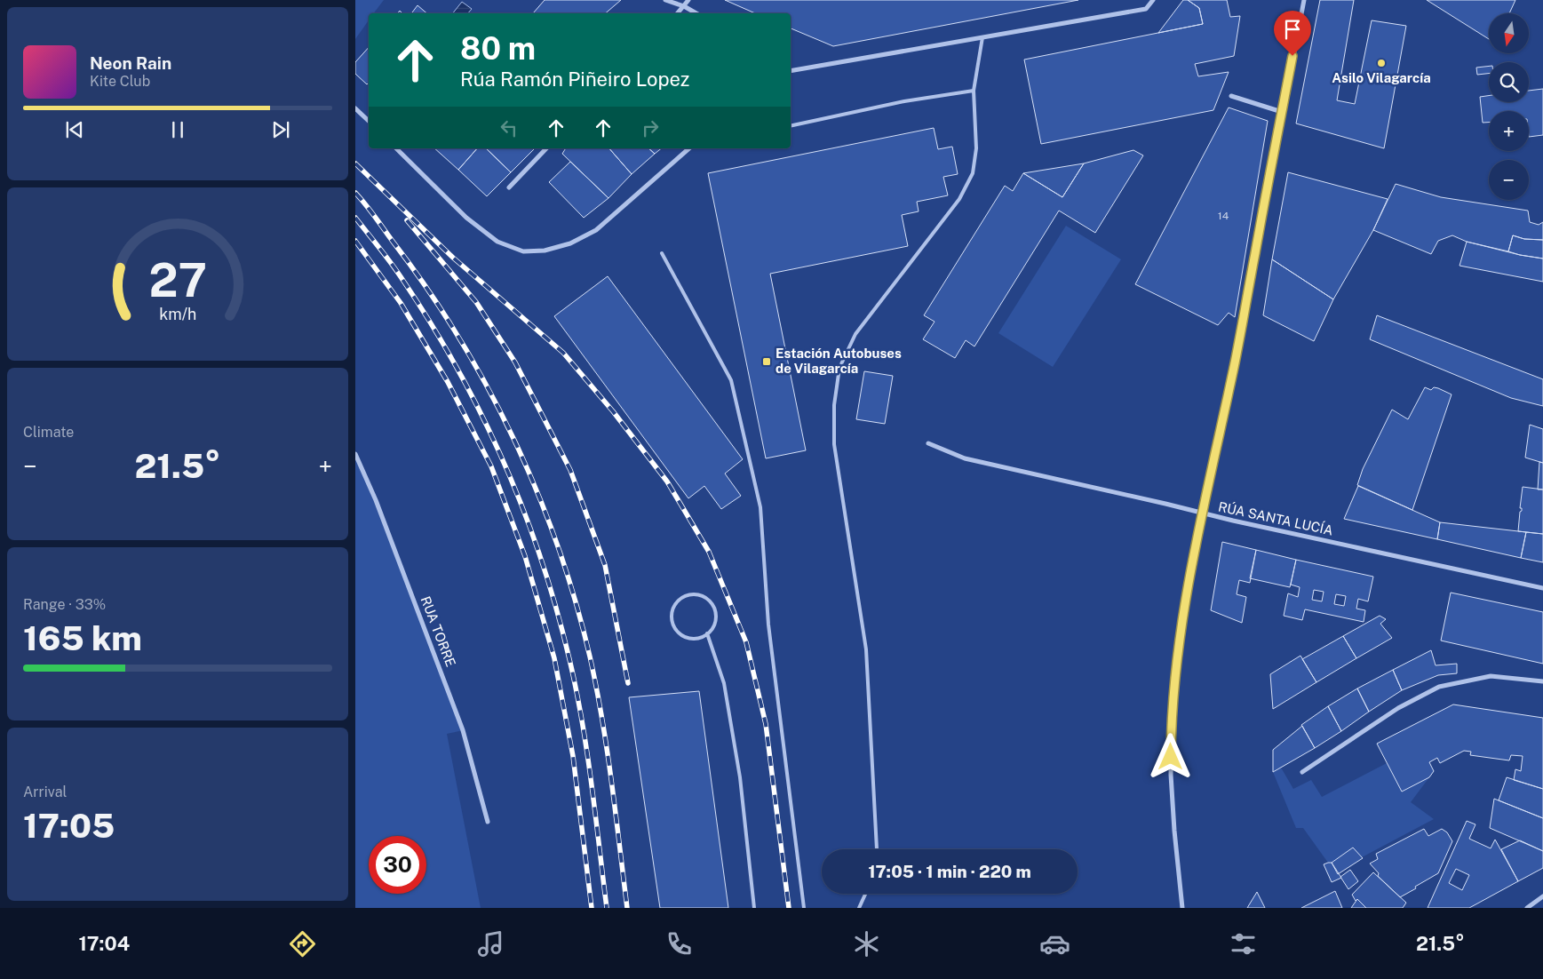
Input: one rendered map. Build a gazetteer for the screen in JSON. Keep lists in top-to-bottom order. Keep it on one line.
{"streets":{"street":["RÚA SANTA LUCÍA","RUA TORRE"]},"places":{"other":["Asilo Vilagarcía"],"transit":["Estación Autobuses de Vilagarcía"]},"house_numbers":["14"],"north":"bottom","page":{"map_buttons":["+","−"],"turn":["80 m","Rúa Ramón Piñeiro Lopez"],"song":["Neon Rain","Kite Club"],"tile":["Climate",["Range · 33%","165 km"],["Arrival","17:05"]],"heat":["−","21.5°","+"],"limit":"30","trip":"17:05 · 1 min · 220 m","tabs":["17:04","21.5°"],"gauge":["27","km/h"]}}
